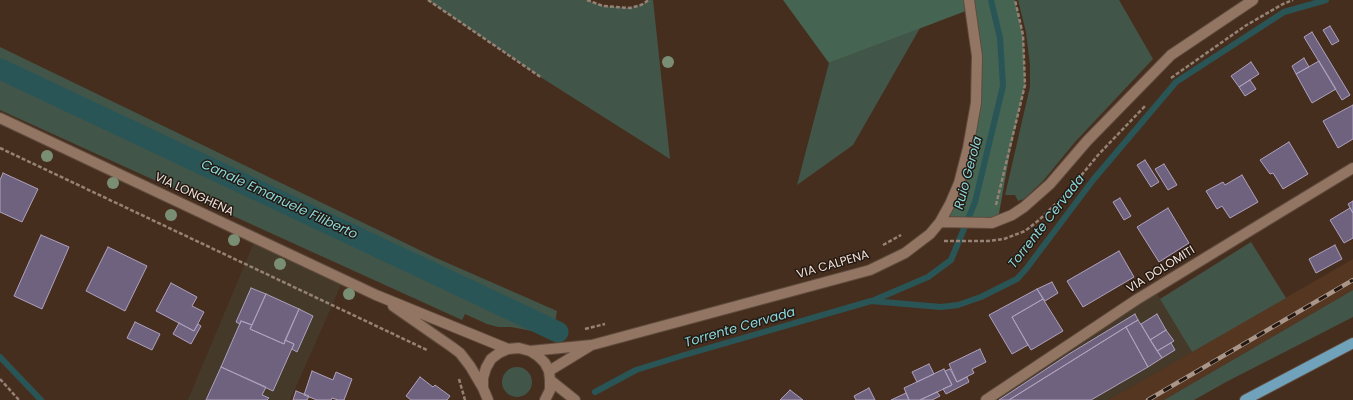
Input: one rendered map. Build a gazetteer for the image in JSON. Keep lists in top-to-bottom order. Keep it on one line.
{"streets":{"street":["VIA LONGHENA","VIA CALPENA","VIA DOLOMITI"]},"crossings":[["VIA LONGHENA","VIA CALPENA"]],"water":["Ruio Gerola","Canale Emanuele Filiberto","Torrente Cervada"]}
